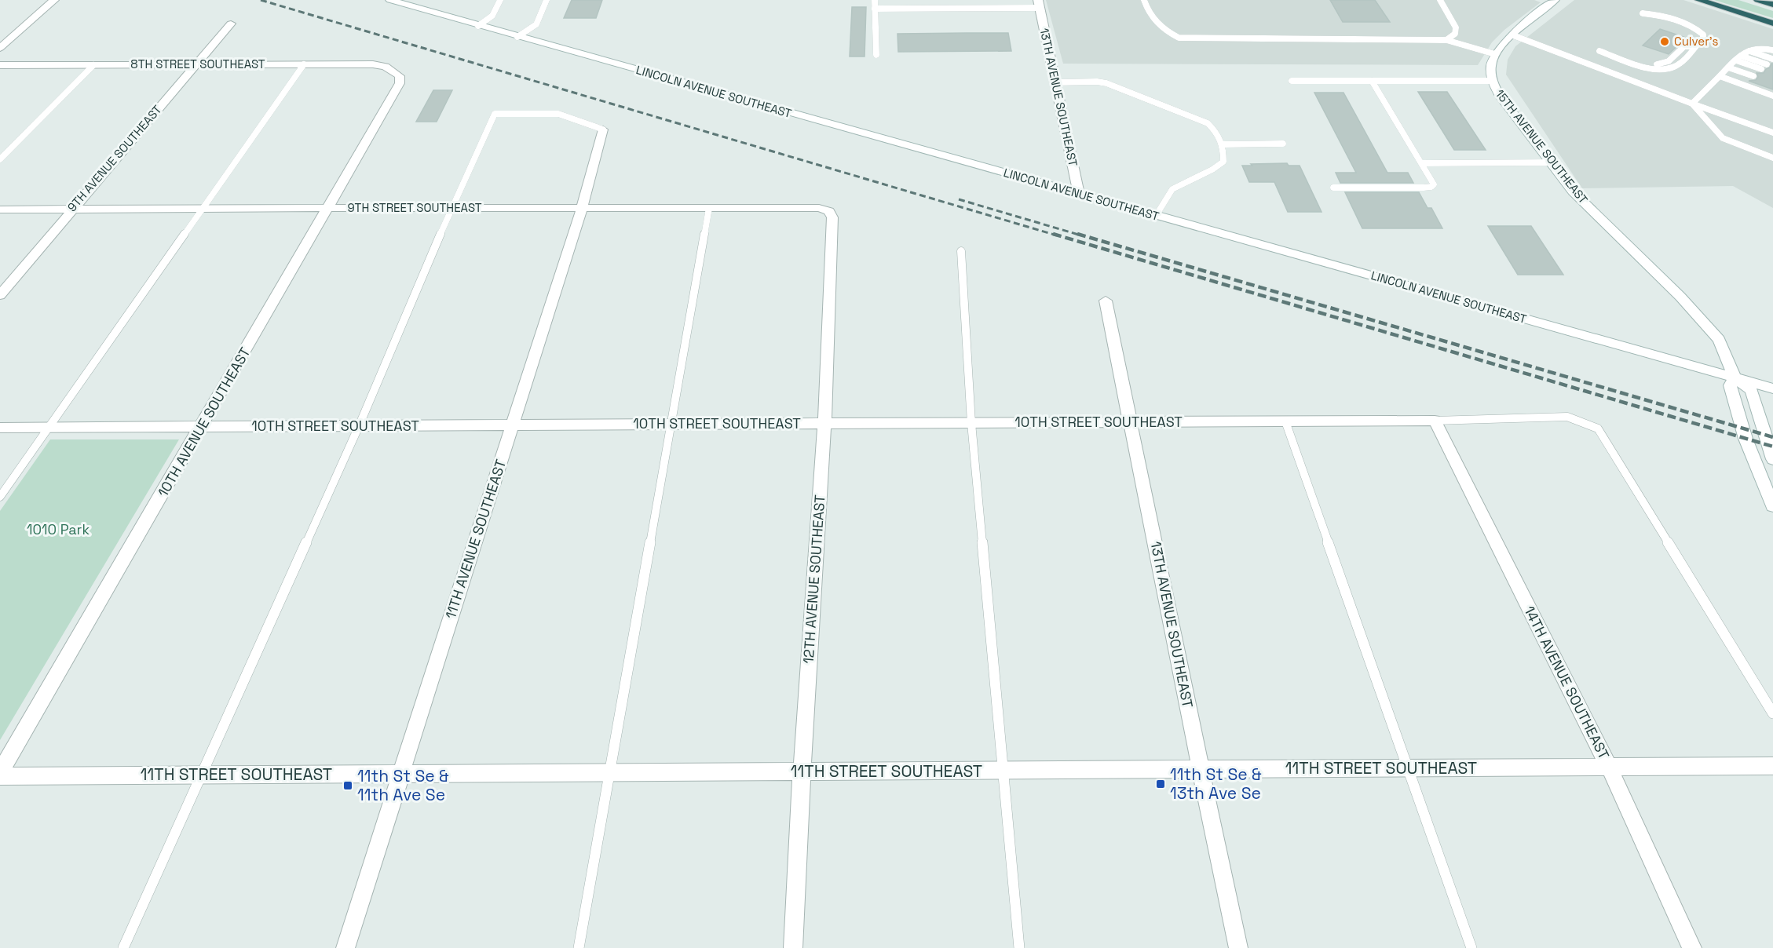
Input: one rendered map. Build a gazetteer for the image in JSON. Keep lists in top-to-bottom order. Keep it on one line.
{"streets":{"street":["8TH STREET SOUTHEAST","LINCOLN AVENUE SOUTHEAST","13TH AVENUE SOUTHEAST","15TH AVENUE SOUTHEAST","9TH AVENUE SOUTHEAST","9TH STREET SOUTHEAST","10TH AVENUE SOUTHEAST","10TH STREET SOUTHEAST","11TH AVENUE SOUTHEAST","12TH AVENUE SOUTHEAST","14TH AVENUE SOUTHEAST","11TH STREET SOUTHEAST"]},"crossings":[["8TH STREET SOUTHEAST","9TH AVENUE SOUTHEAST"],["8TH STREET SOUTHEAST","10TH AVENUE SOUTHEAST"],["LINCOLN AVENUE SOUTHEAST","13TH AVENUE SOUTHEAST"],["LINCOLN AVENUE SOUTHEAST","15TH AVENUE SOUTHEAST"],["13TH AVENUE SOUTHEAST","10TH STREET SOUTHEAST"],["13TH AVENUE SOUTHEAST","11TH STREET SOUTHEAST"],["9TH AVENUE SOUTHEAST","9TH STREET SOUTHEAST"],["9TH STREET SOUTHEAST","10TH AVENUE SOUTHEAST"],["9TH STREET SOUTHEAST","11TH AVENUE SOUTHEAST"],["9TH STREET SOUTHEAST","12TH AVENUE SOUTHEAST"],["10TH AVENUE SOUTHEAST","10TH STREET SOUTHEAST"],["10TH STREET SOUTHEAST","11TH AVENUE SOUTHEAST"],["10TH STREET SOUTHEAST","12TH AVENUE SOUTHEAST"],["10TH STREET SOUTHEAST","14TH AVENUE SOUTHEAST"],["11TH AVENUE SOUTHEAST","11TH STREET SOUTHEAST"],["12TH AVENUE SOUTHEAST","11TH STREET SOUTHEAST"],["14TH AVENUE SOUTHEAST","11TH STREET SOUTHEAST"]],"parks":["1010 Park"],"places":{"other":["Culver's"],"transit":["11th St Se & 13th Ave Se","11th St Se & 11th Ave Se"]}}
